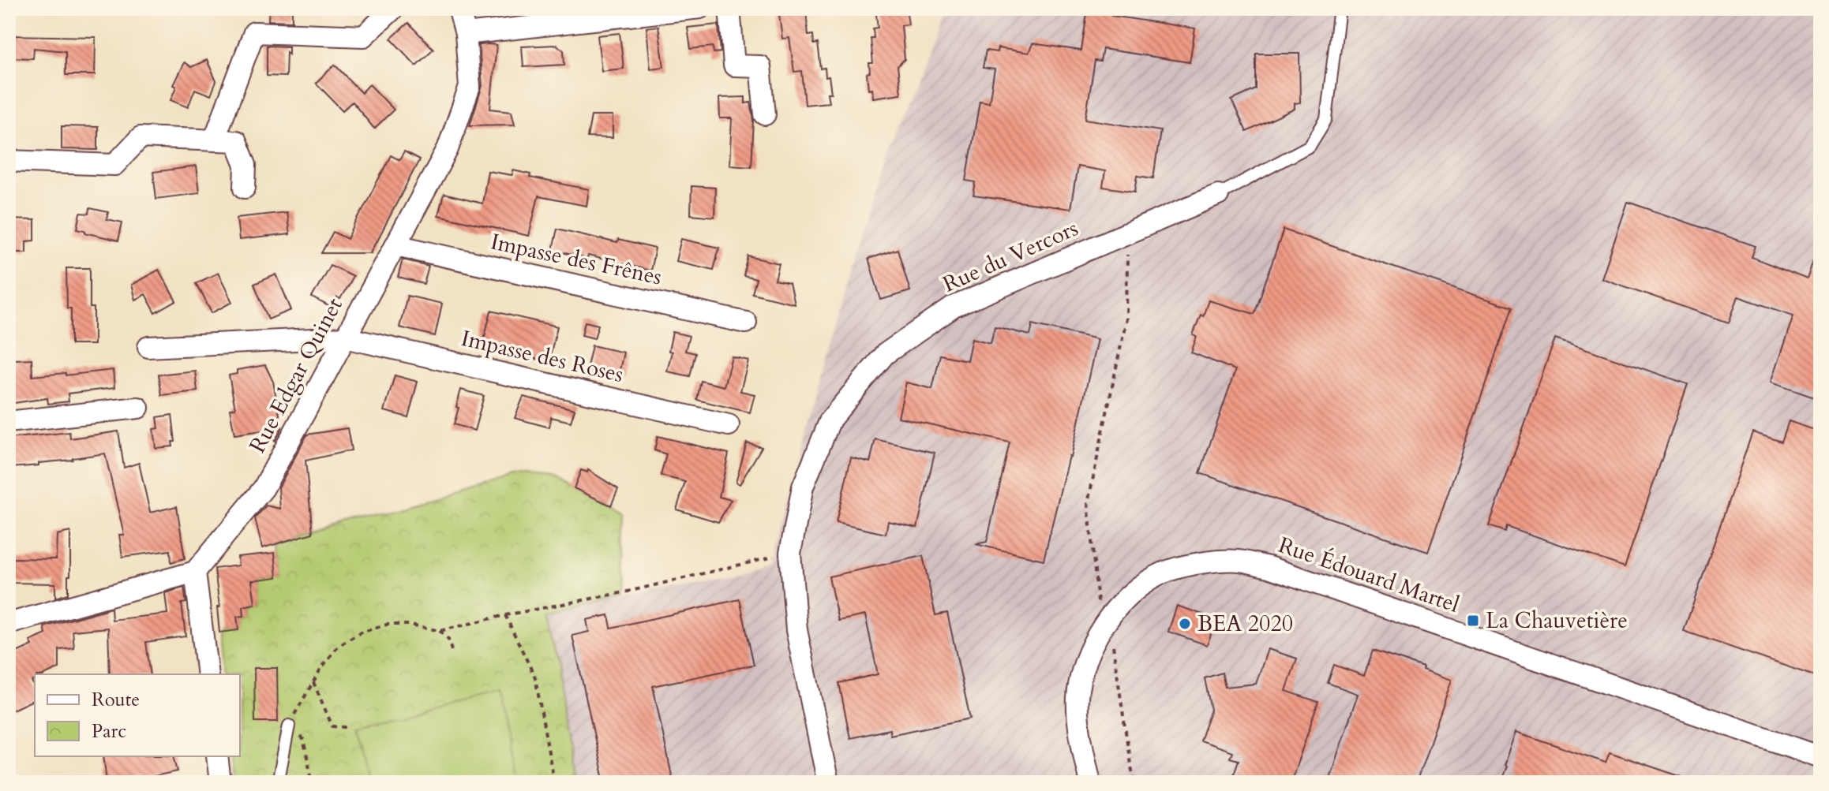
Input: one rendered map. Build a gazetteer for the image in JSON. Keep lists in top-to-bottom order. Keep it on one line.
{"streets":{"street":["Rue du Vercors","Impasse des Frênes","Impasse des Roses","Rue Edgar Quinet","Rue Édouard Martel"]},"crossings":[["Impasse des Frênes","Rue Edgar Quinet"],["Impasse des Roses","Rue Edgar Quinet"]],"places":{"transit":["La Chauvetière"],"other":["BEA 2020"]},"legend":["Route","Parc"]}
